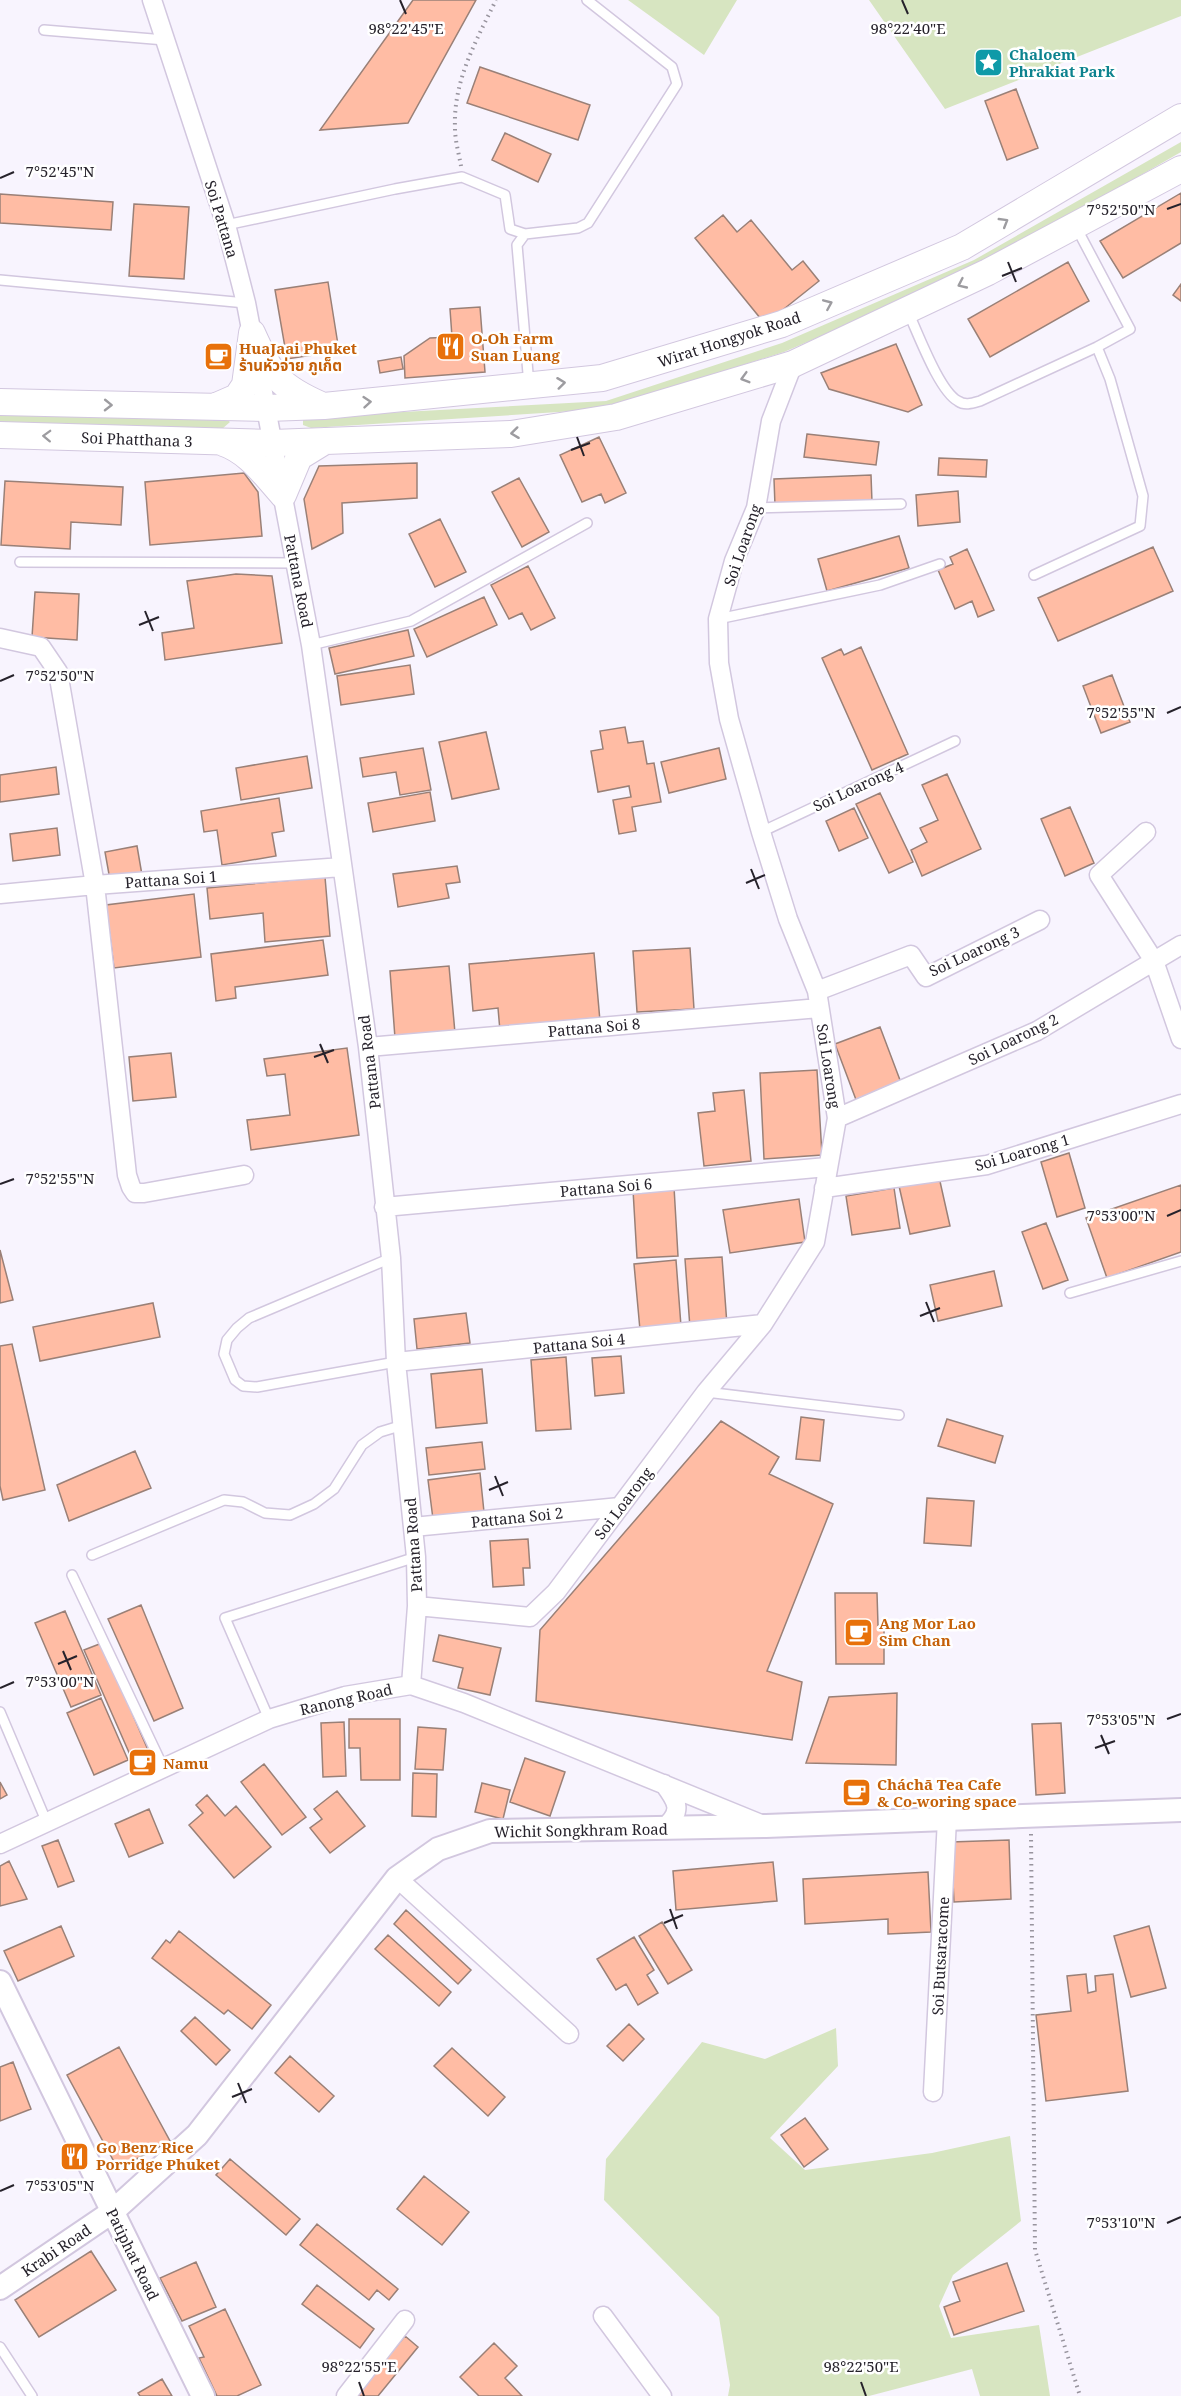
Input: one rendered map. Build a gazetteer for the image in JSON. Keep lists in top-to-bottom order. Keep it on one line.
{"streets":{"main road":["Wirat Hongyok Road","Soi Phatthana 3"],"street":["Soi Pattana","Soi Loarong","Pattana Road","Pattana Soi 1","Soi Loarong 3","Pattana Soi 8","Soi Loarong 2","Soi Loarong 1","Pattana Soi 6","Pattana Soi 4","Pattana Soi 2","Ranong Road","Wichit Songkhram Road","Soi Butsaracome","Krabi Road","Patiphat Road"],"lane":["Soi Loarong 4"]},"crossings":[["Soi Pattana","Wirat Hongyok Road"],["Soi Pattana","Soi Phatthana 3"],["Soi Pattana","Pattana Road"],["Soi Phatthana 3","Pattana Road"],["Soi Loarong","Pattana Road"],["Soi Loarong","Soi Loarong 4"],["Soi Loarong","Soi Loarong 3"],["Soi Loarong","Pattana Soi 8"],["Soi Loarong","Soi Loarong 2"],["Soi Loarong","Soi Loarong 1"],["Soi Loarong","Pattana Soi 6"],["Soi Loarong","Pattana Soi 4"],["Soi Loarong","Pattana Soi 2"],["Pattana Road","Pattana Soi 1"],["Pattana Road","Pattana Soi 8"],["Pattana Road","Pattana Soi 6"],["Pattana Road","Pattana Soi 4"],["Pattana Road","Pattana Soi 2"],["Pattana Road","Ranong Road"],["Soi Loarong 3","Pattana Soi 8"],["Ranong Road","Wichit Songkhram Road"],["Wichit Songkhram Road","Soi Butsaracome"],["Wichit Songkhram Road","Krabi Road"],["Wichit Songkhram Road","Patiphat Road"],["Krabi Road","Patiphat Road"]],"places":{"place":["Chaloem Phrakiat Park"],"restaurant":["O-Oh Farm Suan Luang","Go Benz Rice Porridge Phuket"],"cafe":["HuaJaai Phuket ร้านหัวจ่าย ภูเก็ต","Ang Mor Lao Sim Chan","Namu","Cháchā Tea Cafe & Co-woring space"]},"coordinates":["98°22'45\"E","98°22'40\"E","7°52'45\"N","7°52'50\"N","7°52'55\"N","7°53'00\"N","7°53'05\"N","7°53'10\"N","98°22'55\"E","98°22'50\"E"]}
